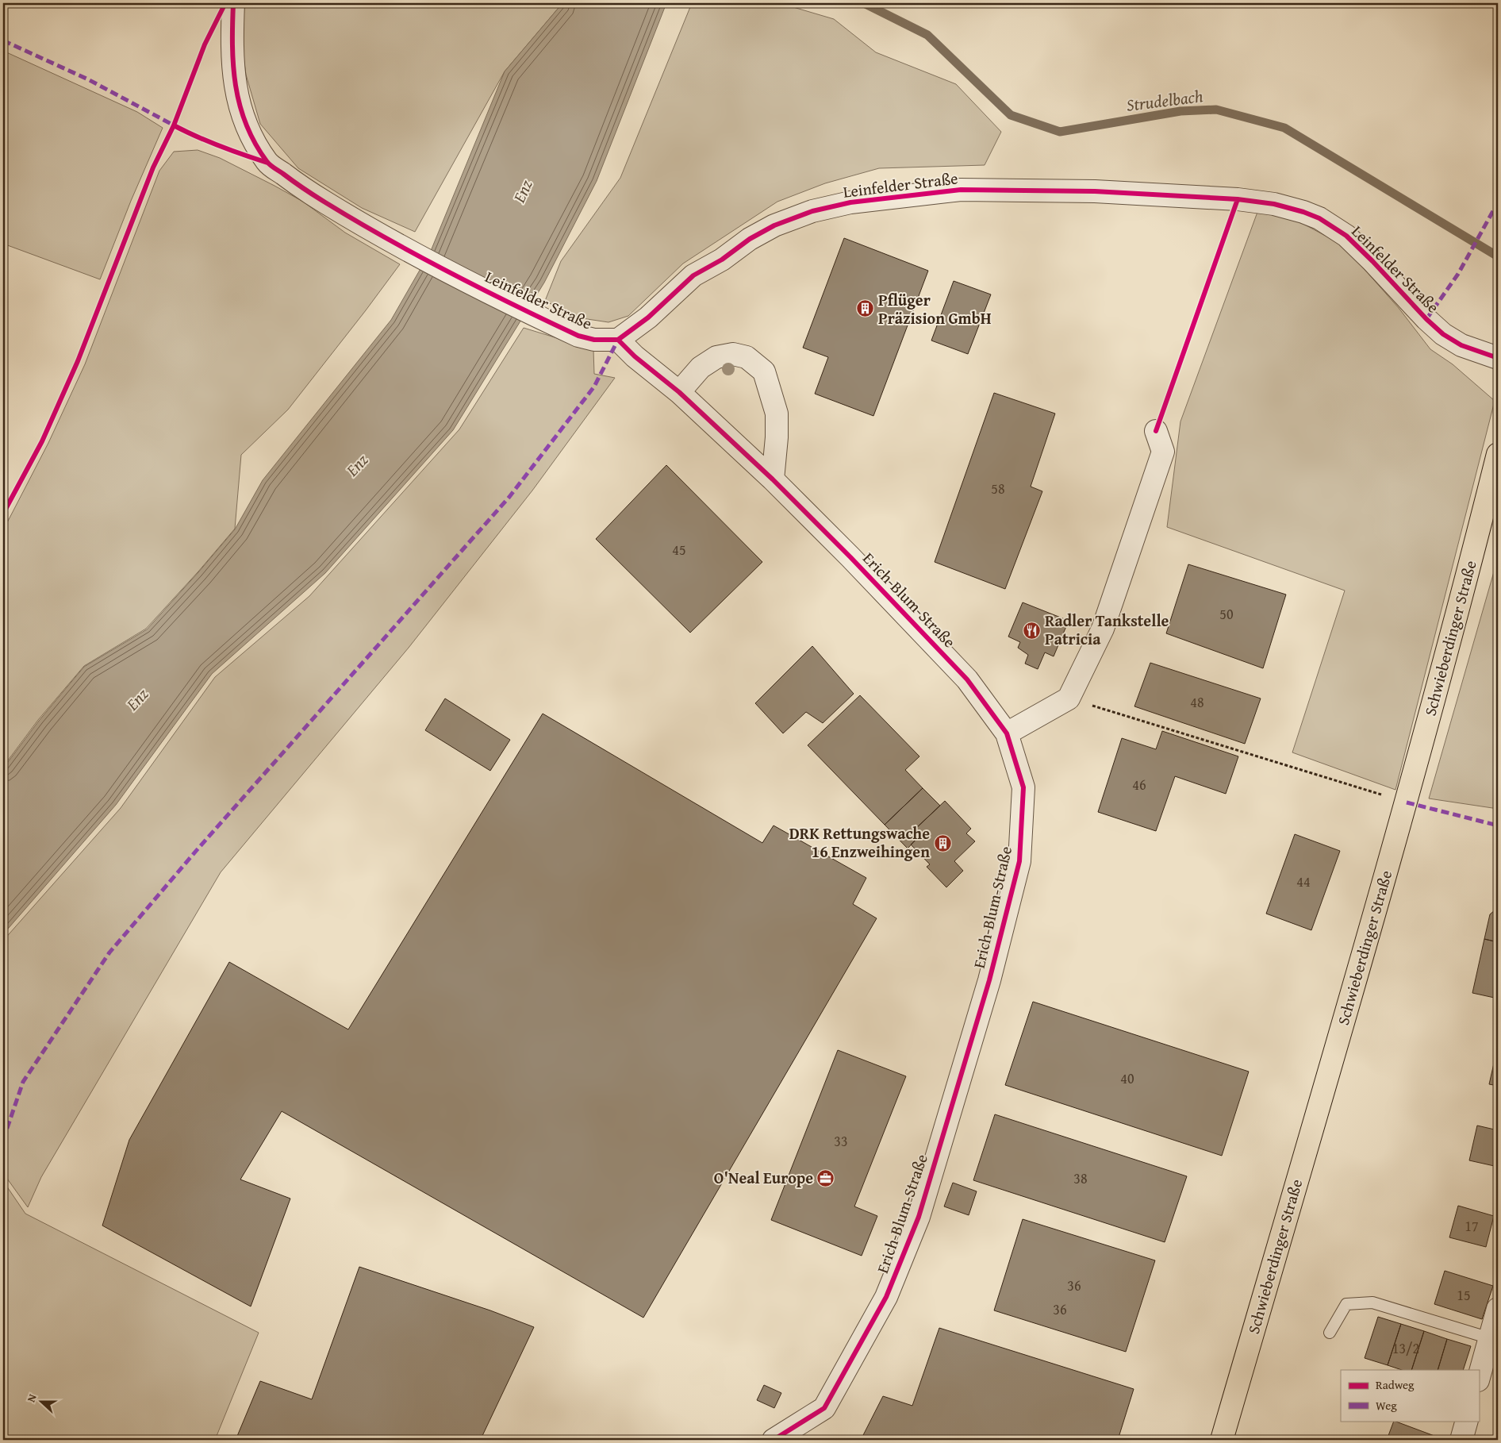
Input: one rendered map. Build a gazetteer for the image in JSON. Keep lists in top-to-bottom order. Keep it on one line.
{"streets":{"main road":["Schwieberdinger Straße"],"street":["Leinfelder Straße","Erich-Blum-Straße"]},"crossings":[["Leinfelder Straße","Erich-Blum-Straße"]],"water":["Strudelbach","Enz"],"places":{"building":["Pflüger Präzision GmbH","DRK Rettungswache 16 Enzweihingen"],"restaurant":["Radler Tankstelle Patricia"],"office":["O'Neal Europe"]},"house_numbers":["58","45","50","48","46","44","40","33","38","17","36","15","36","13/2"],"legend":["Radweg","Weg"],"north":"left"}
